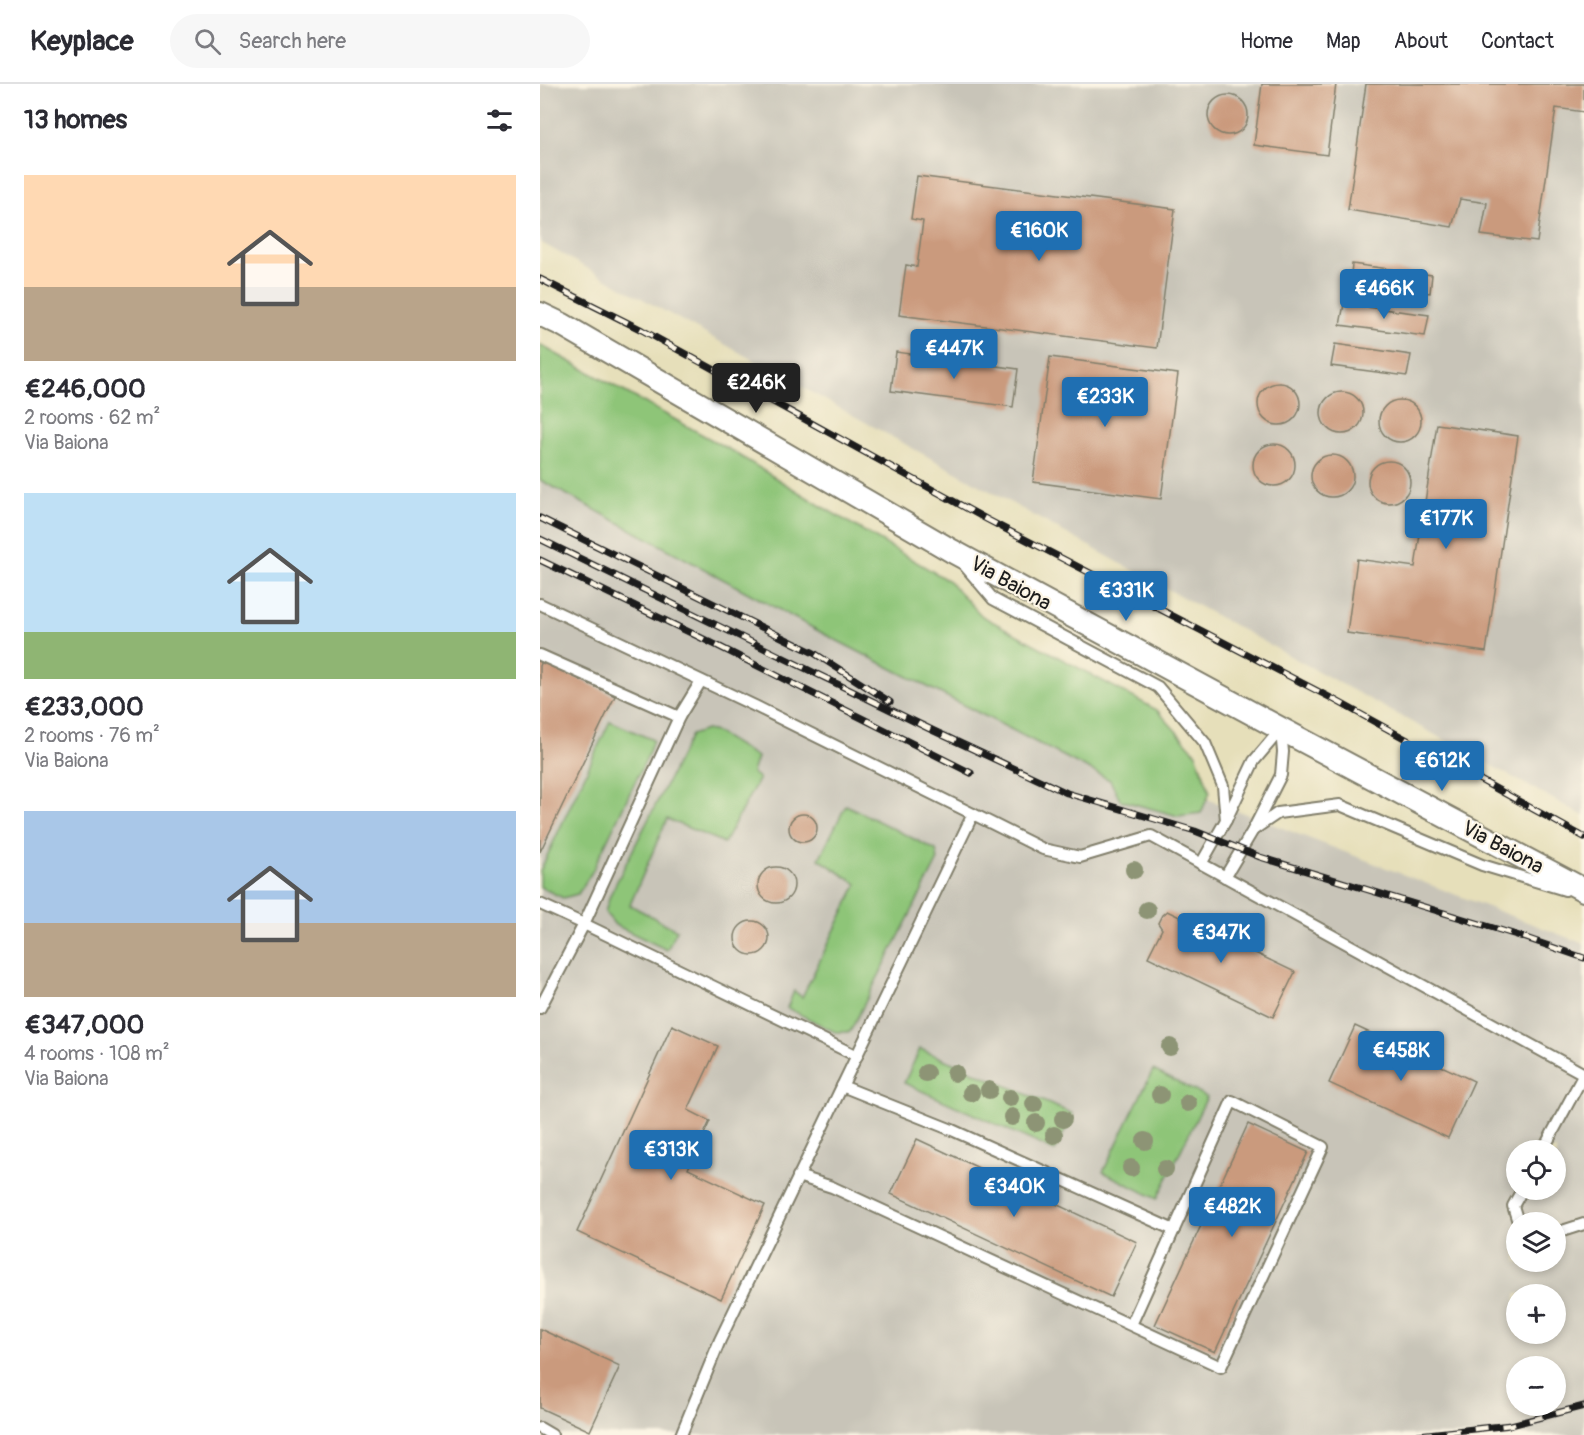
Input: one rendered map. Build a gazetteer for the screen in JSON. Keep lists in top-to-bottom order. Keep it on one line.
{"streets":{"street":["Via Baiona"]},"page":{"header":"Keyplace","search":"Search here","nav":["Home","Map","About","Contact"],"heading":"13 homes","list":[{"name":"€246,000","note":"2 rooms · 62 m² · Via Baiona"},{"name":"€233,000","note":"2 rooms · 76 m² · Via Baiona"},{"name":"€347,000","note":"4 rooms · 108 m² · Via Baiona"}],"price":["€160K","€466K","€447K","€246K","€233K","€177K","€331K","€612K","€347K","€458K","€313K","€340K","€482K"],"map_buttons":["+","−"]}}
